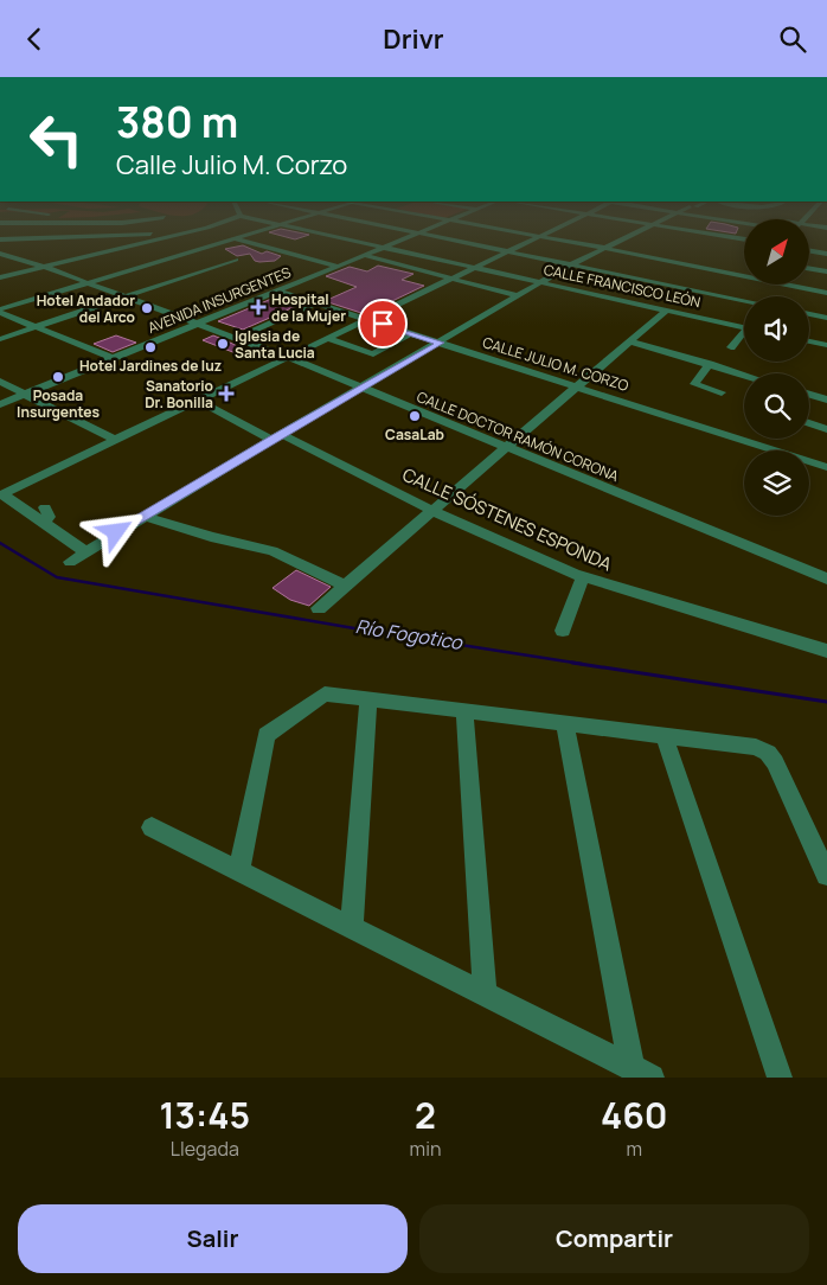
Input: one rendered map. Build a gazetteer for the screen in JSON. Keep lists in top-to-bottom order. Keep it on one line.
{"streets":{"street":["CALLE FRANCISCO LEÓN","AVENIDA INSURGENTES","CALLE JULIO M. CORZO","CALLE DOCTOR RAMÓN CORONA","CALLE SÓSTENES ESPONDA"]},"crossings":[["CALLE FRANCISCO LEÓN","AVENIDA INSURGENTES"],["AVENIDA INSURGENTES","CALLE JULIO M. CORZO"],["AVENIDA INSURGENTES","CALLE DOCTOR RAMÓN CORONA"]],"water":["Río Fogotico"],"places":{"health":["Hospital de la Mujer","Sanatorio Dr. Bonilla"],"other":["Hotel Andador del Arco","Iglesia de Santa Lucia","Hotel Jardines de luz","Posada Insurgentes","CasaLab"]},"north":"top right","page":{"header":"Drivr","turn":["380 m","Calle Julio M. Corzo"],"eta":["13:45","Llegada","2","min","460","m"],"buttons":["Salir","Compartir"]}}
